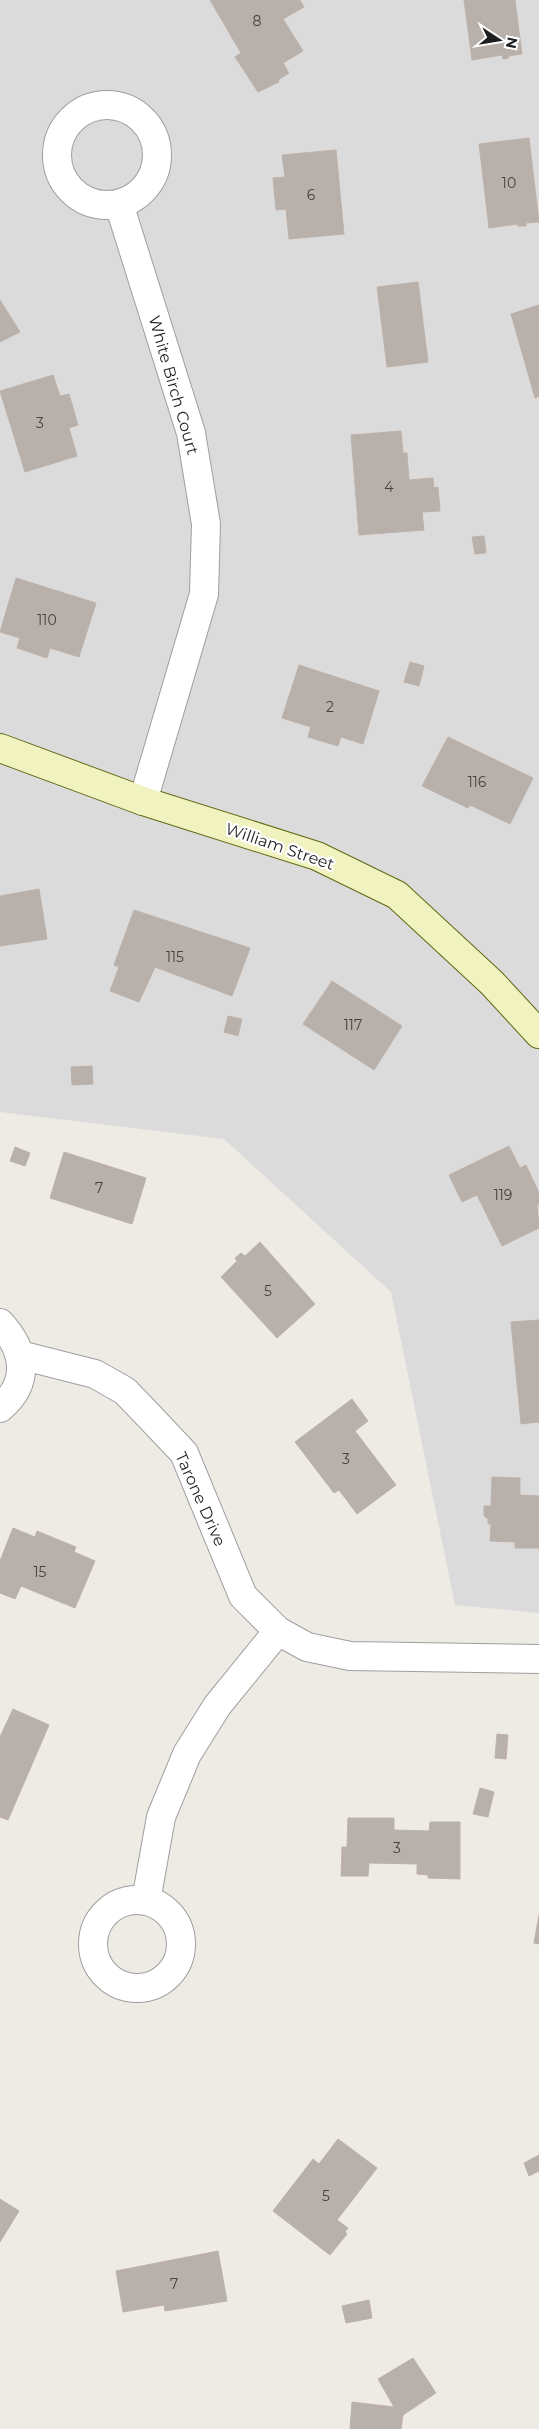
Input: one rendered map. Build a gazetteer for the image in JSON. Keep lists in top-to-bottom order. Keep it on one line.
{"streets":{"street":["White Birch Court","William Street","Tarone Drive"]},"crossings":[["White Birch Court","William Street"]],"house_numbers":["8","10","6","3","4","110","2","116","115","117","7","119","5","3","15","3","5","7"],"north":"right"}
